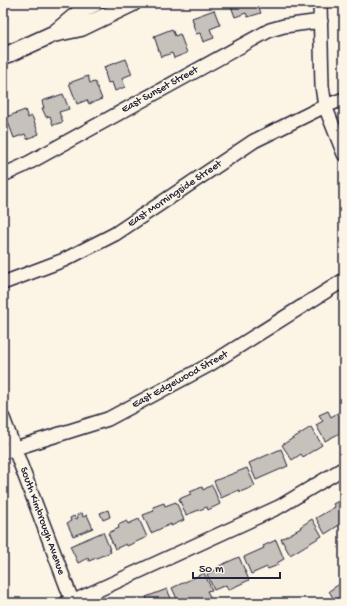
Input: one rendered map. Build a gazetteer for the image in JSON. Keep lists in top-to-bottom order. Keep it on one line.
{"streets":{"street":["East Sunset Street","East Morningside Street","East Edgewood Street","South Kimbrough Avenue"]},"crossings":[["East Edgewood Street","South Kimbrough Avenue"]],"scale_bar":"50 m"}
